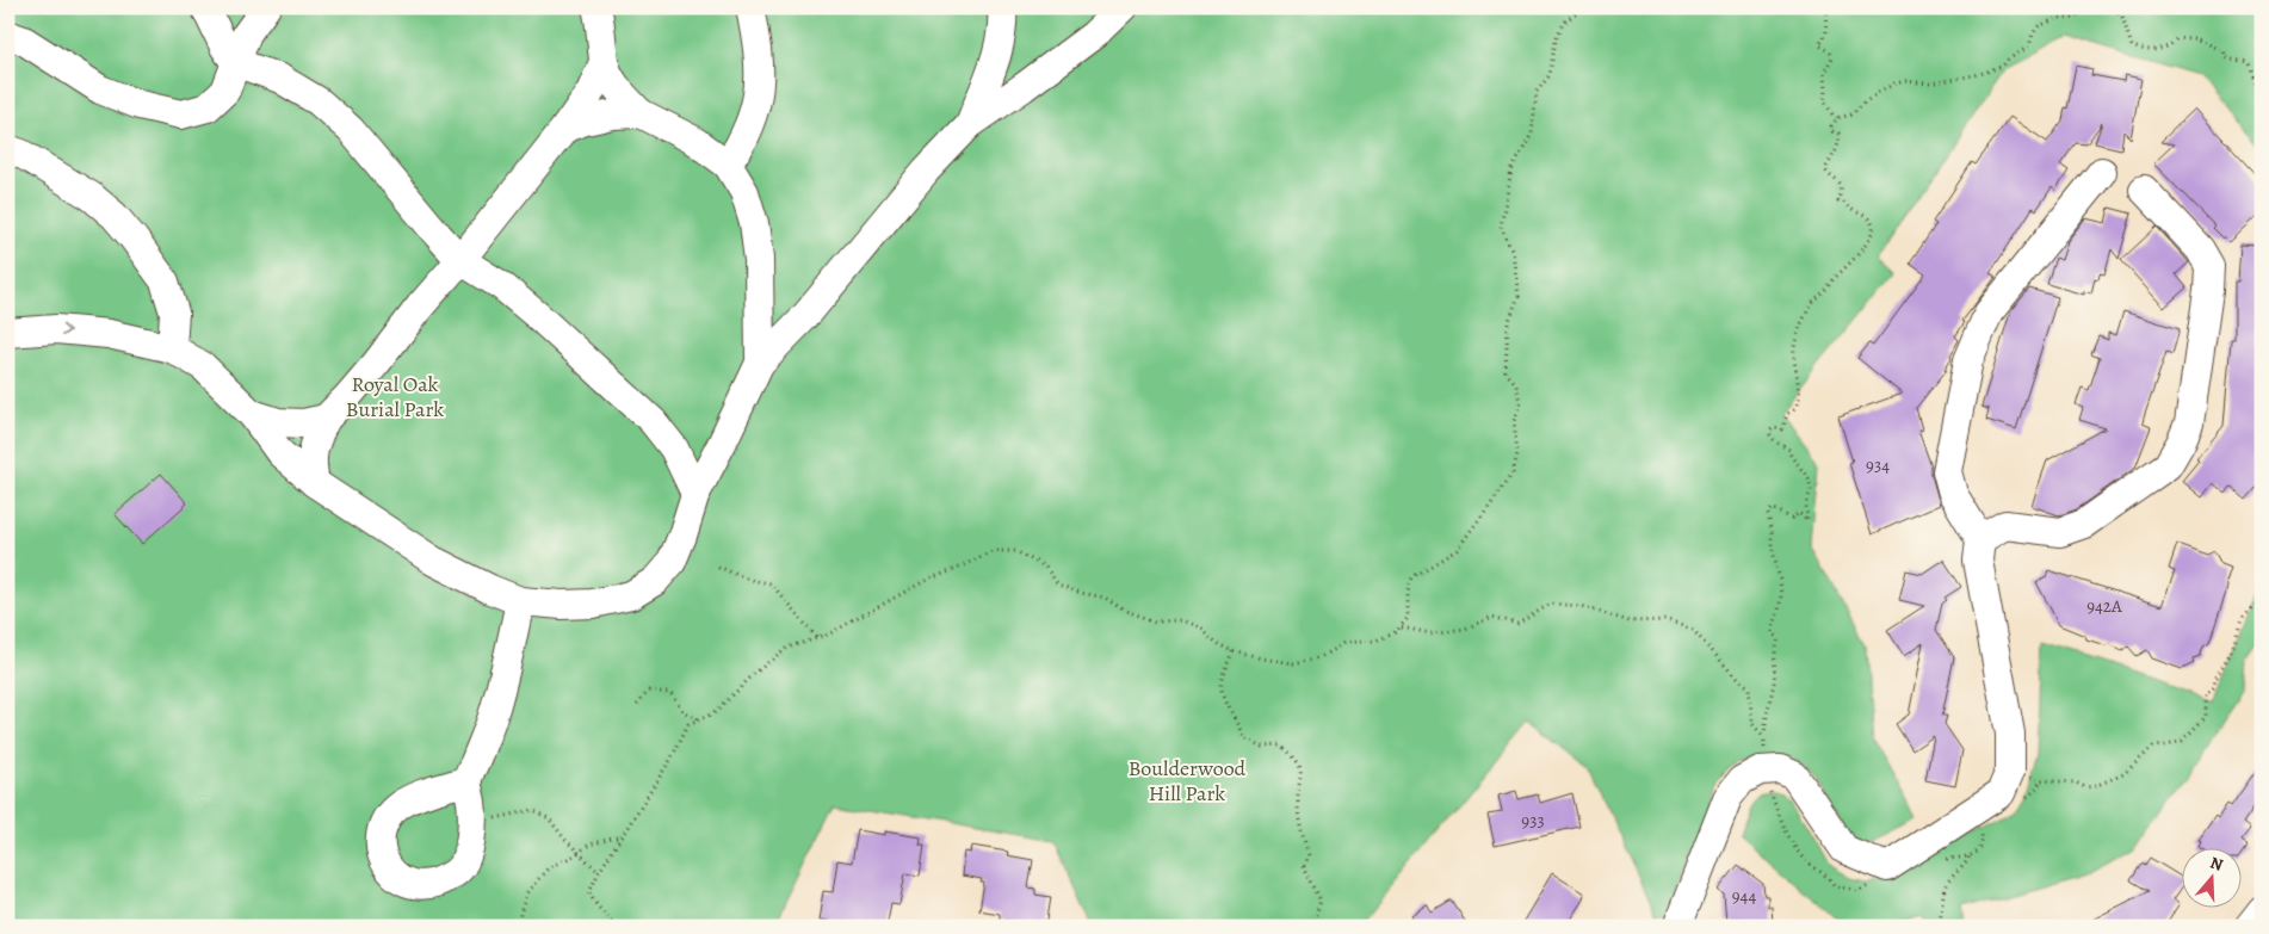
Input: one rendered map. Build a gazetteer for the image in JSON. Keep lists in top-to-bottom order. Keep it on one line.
{"parks":["Royal Oak Burial Park","Boulderwood Hill Park"],"house_numbers":["934","942A","933","944"],"north":"top"}
